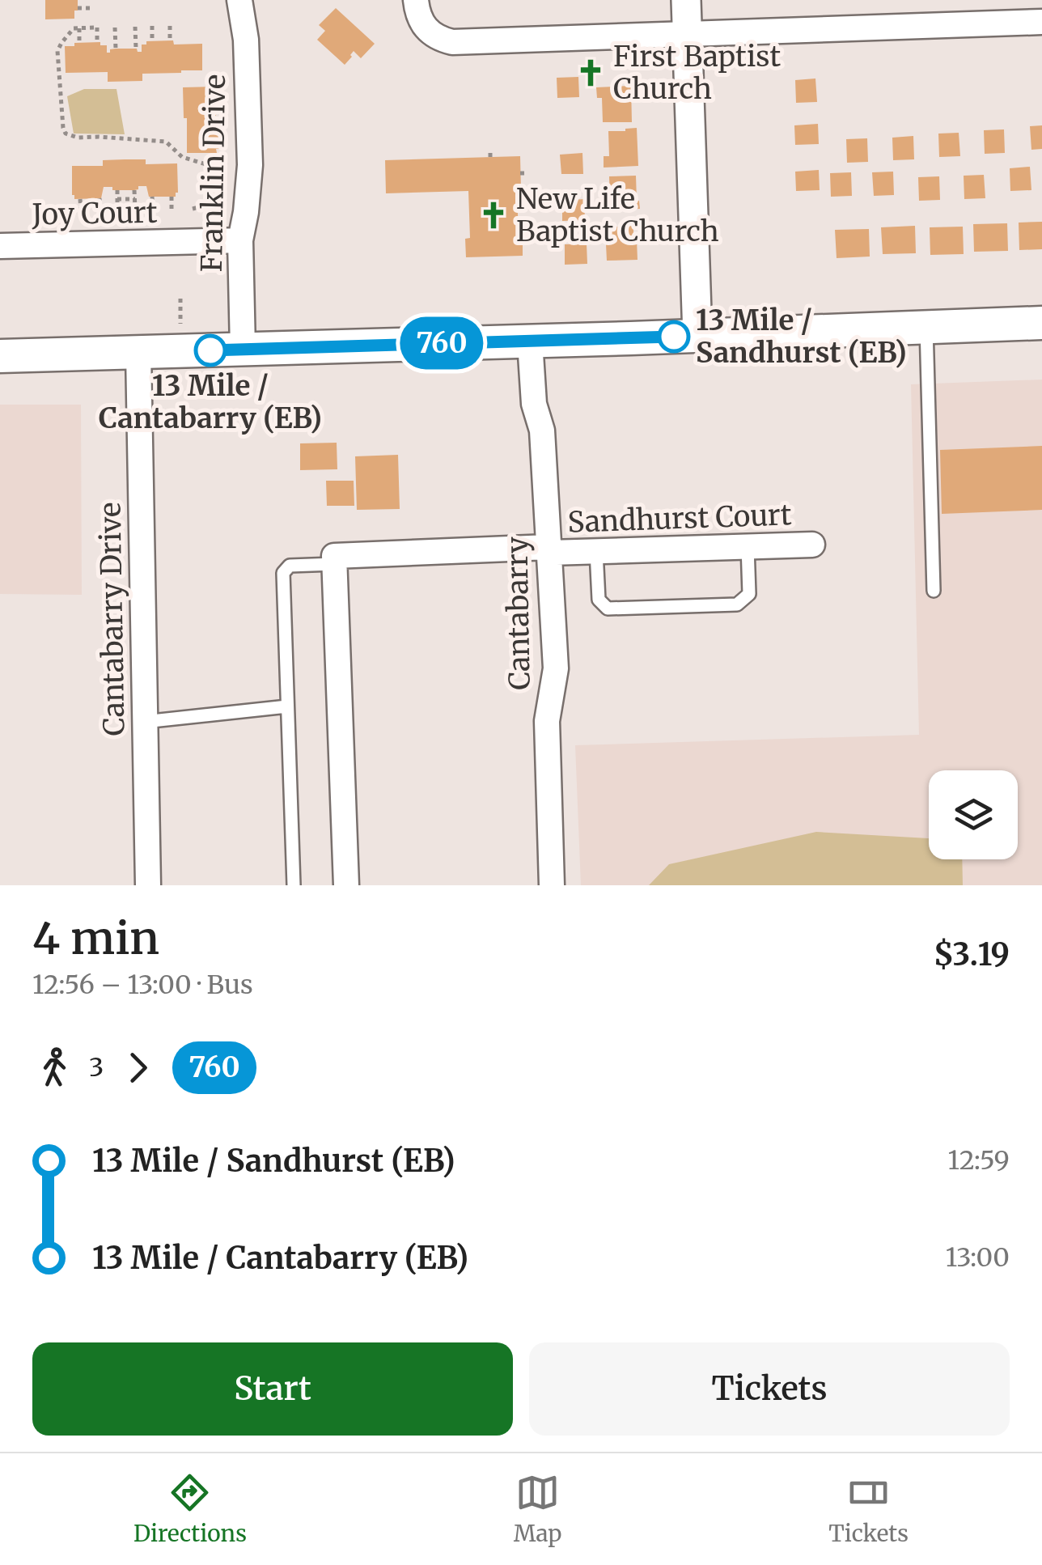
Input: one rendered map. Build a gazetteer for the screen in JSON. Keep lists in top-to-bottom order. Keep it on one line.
{"streets":{"street":["Franklin Drive","Joy Court","Sandhurst Court","Cantabarry","Cantabarry Drive"]},"crossings":[["Franklin Drive","Joy Court"],["Sandhurst Court","Cantabarry"]],"places":{"church":["First Baptist Church","New Life Baptist Church"],"other":["13 Mile / Sandhurst (EB)","13 Mile / Cantabarry (EB)"]},"lines":["bus line 760"],"page":{"on_map":"760","heading":["4 min","12:56 – 13:00 · Bus","$3.19"],"legs":["3","760"],"list":[{"name":"13 Mile / Sandhurst (EB)","value":"12:59"},{"name":"13 Mile / Cantabarry (EB)","value":"13:00"}],"buttons":["Start","Tickets"],"tabs":["Directions","Map","Tickets"]}}
